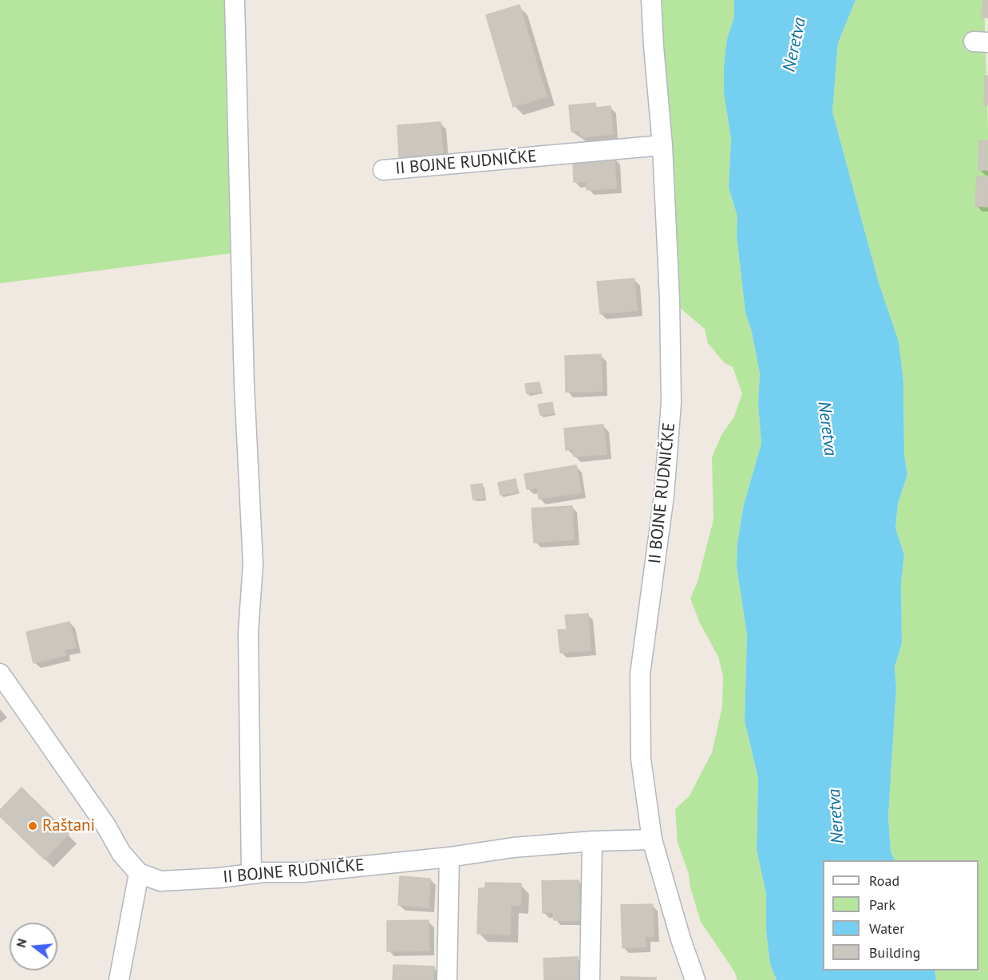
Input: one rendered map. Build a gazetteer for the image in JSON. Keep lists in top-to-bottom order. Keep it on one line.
{"streets":{"street":["II BOJNE RUDNIČKE"]},"water":["Neretva"],"places":["Raštani"],"legend":["Road","Park","Water","Building"],"north":"left"}
